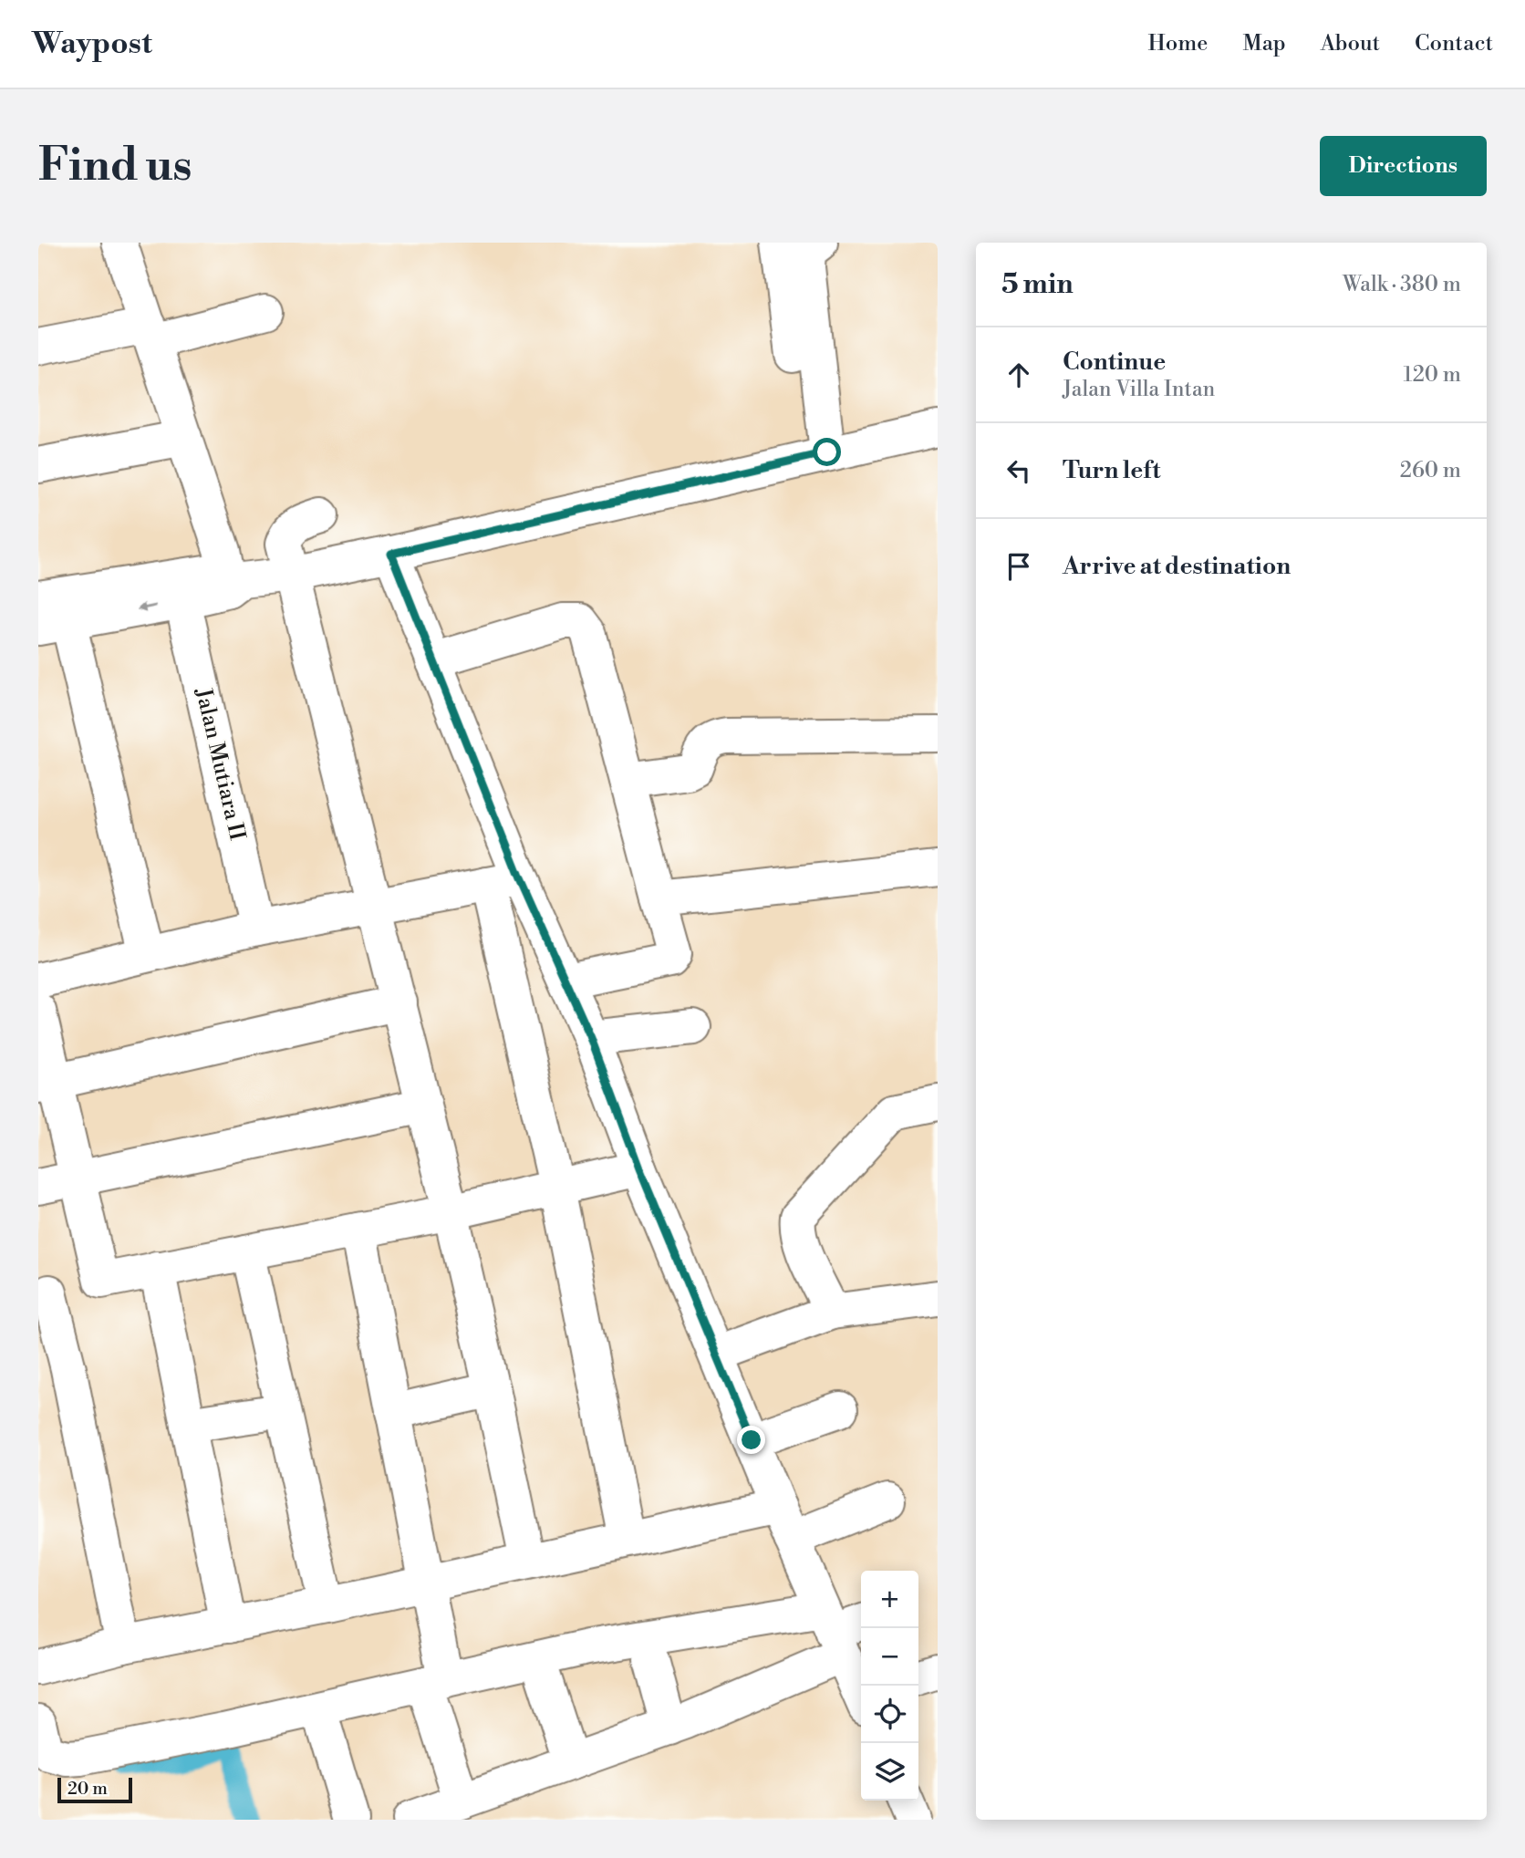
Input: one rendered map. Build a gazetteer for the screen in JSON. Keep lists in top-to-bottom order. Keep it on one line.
{"streets":{"street":["Jalan Mutiara II"]},"scale_bar":"20 m","page":{"header":"Waypost","nav":["Home","Map","About","Contact"],"buttons":"Directions","title":"Find us","heading":["5 min","Walk · 380 m"],"list":[["Continue","Jalan Villa Intan","120 m"],["Turn left","260 m"],"Arrive at destination"],"map_buttons":["+","−"],"scale":"20 m"}}
